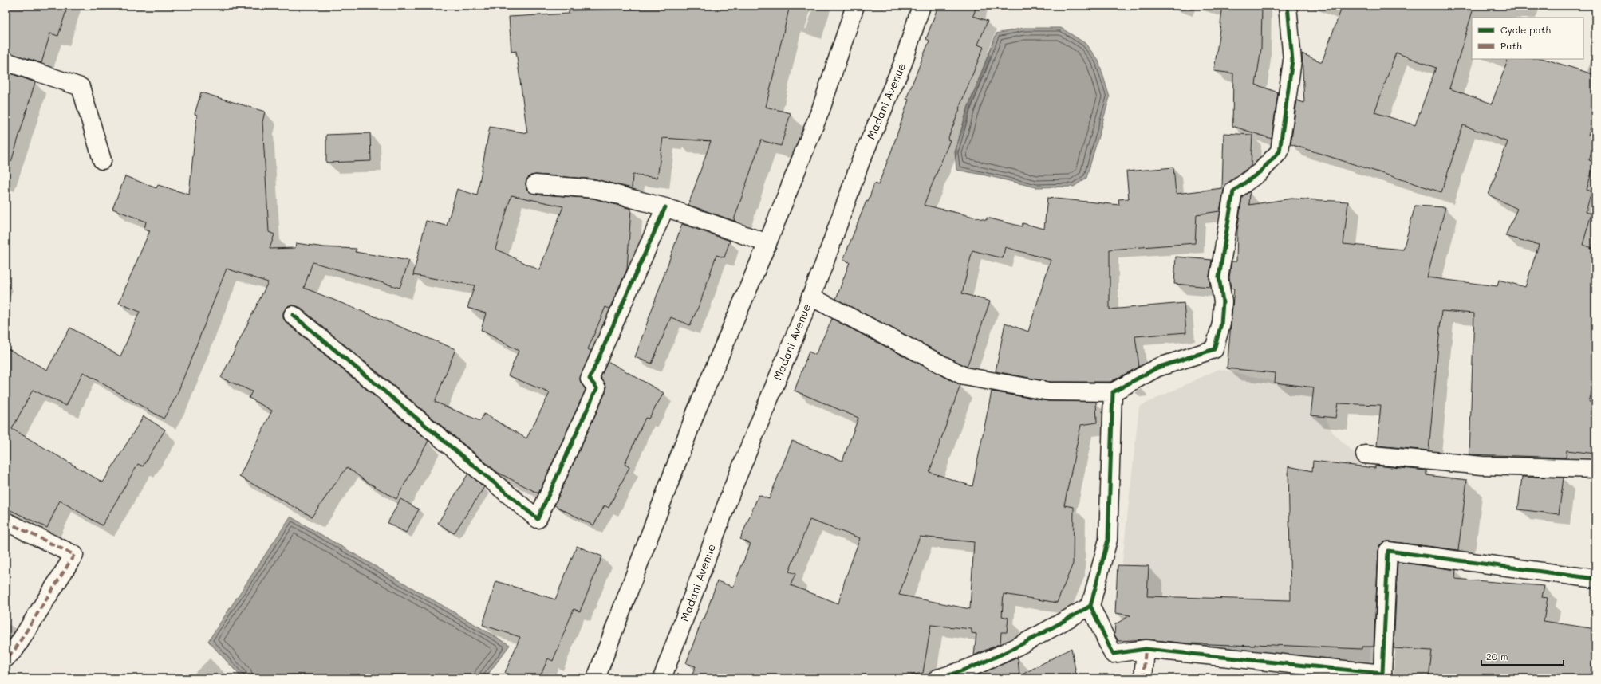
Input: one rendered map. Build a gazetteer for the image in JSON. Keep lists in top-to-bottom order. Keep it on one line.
{"streets":{"street":["Madani Avenue"]},"legend":["Cycle path","Path"],"scale_bar":"20 m"}
